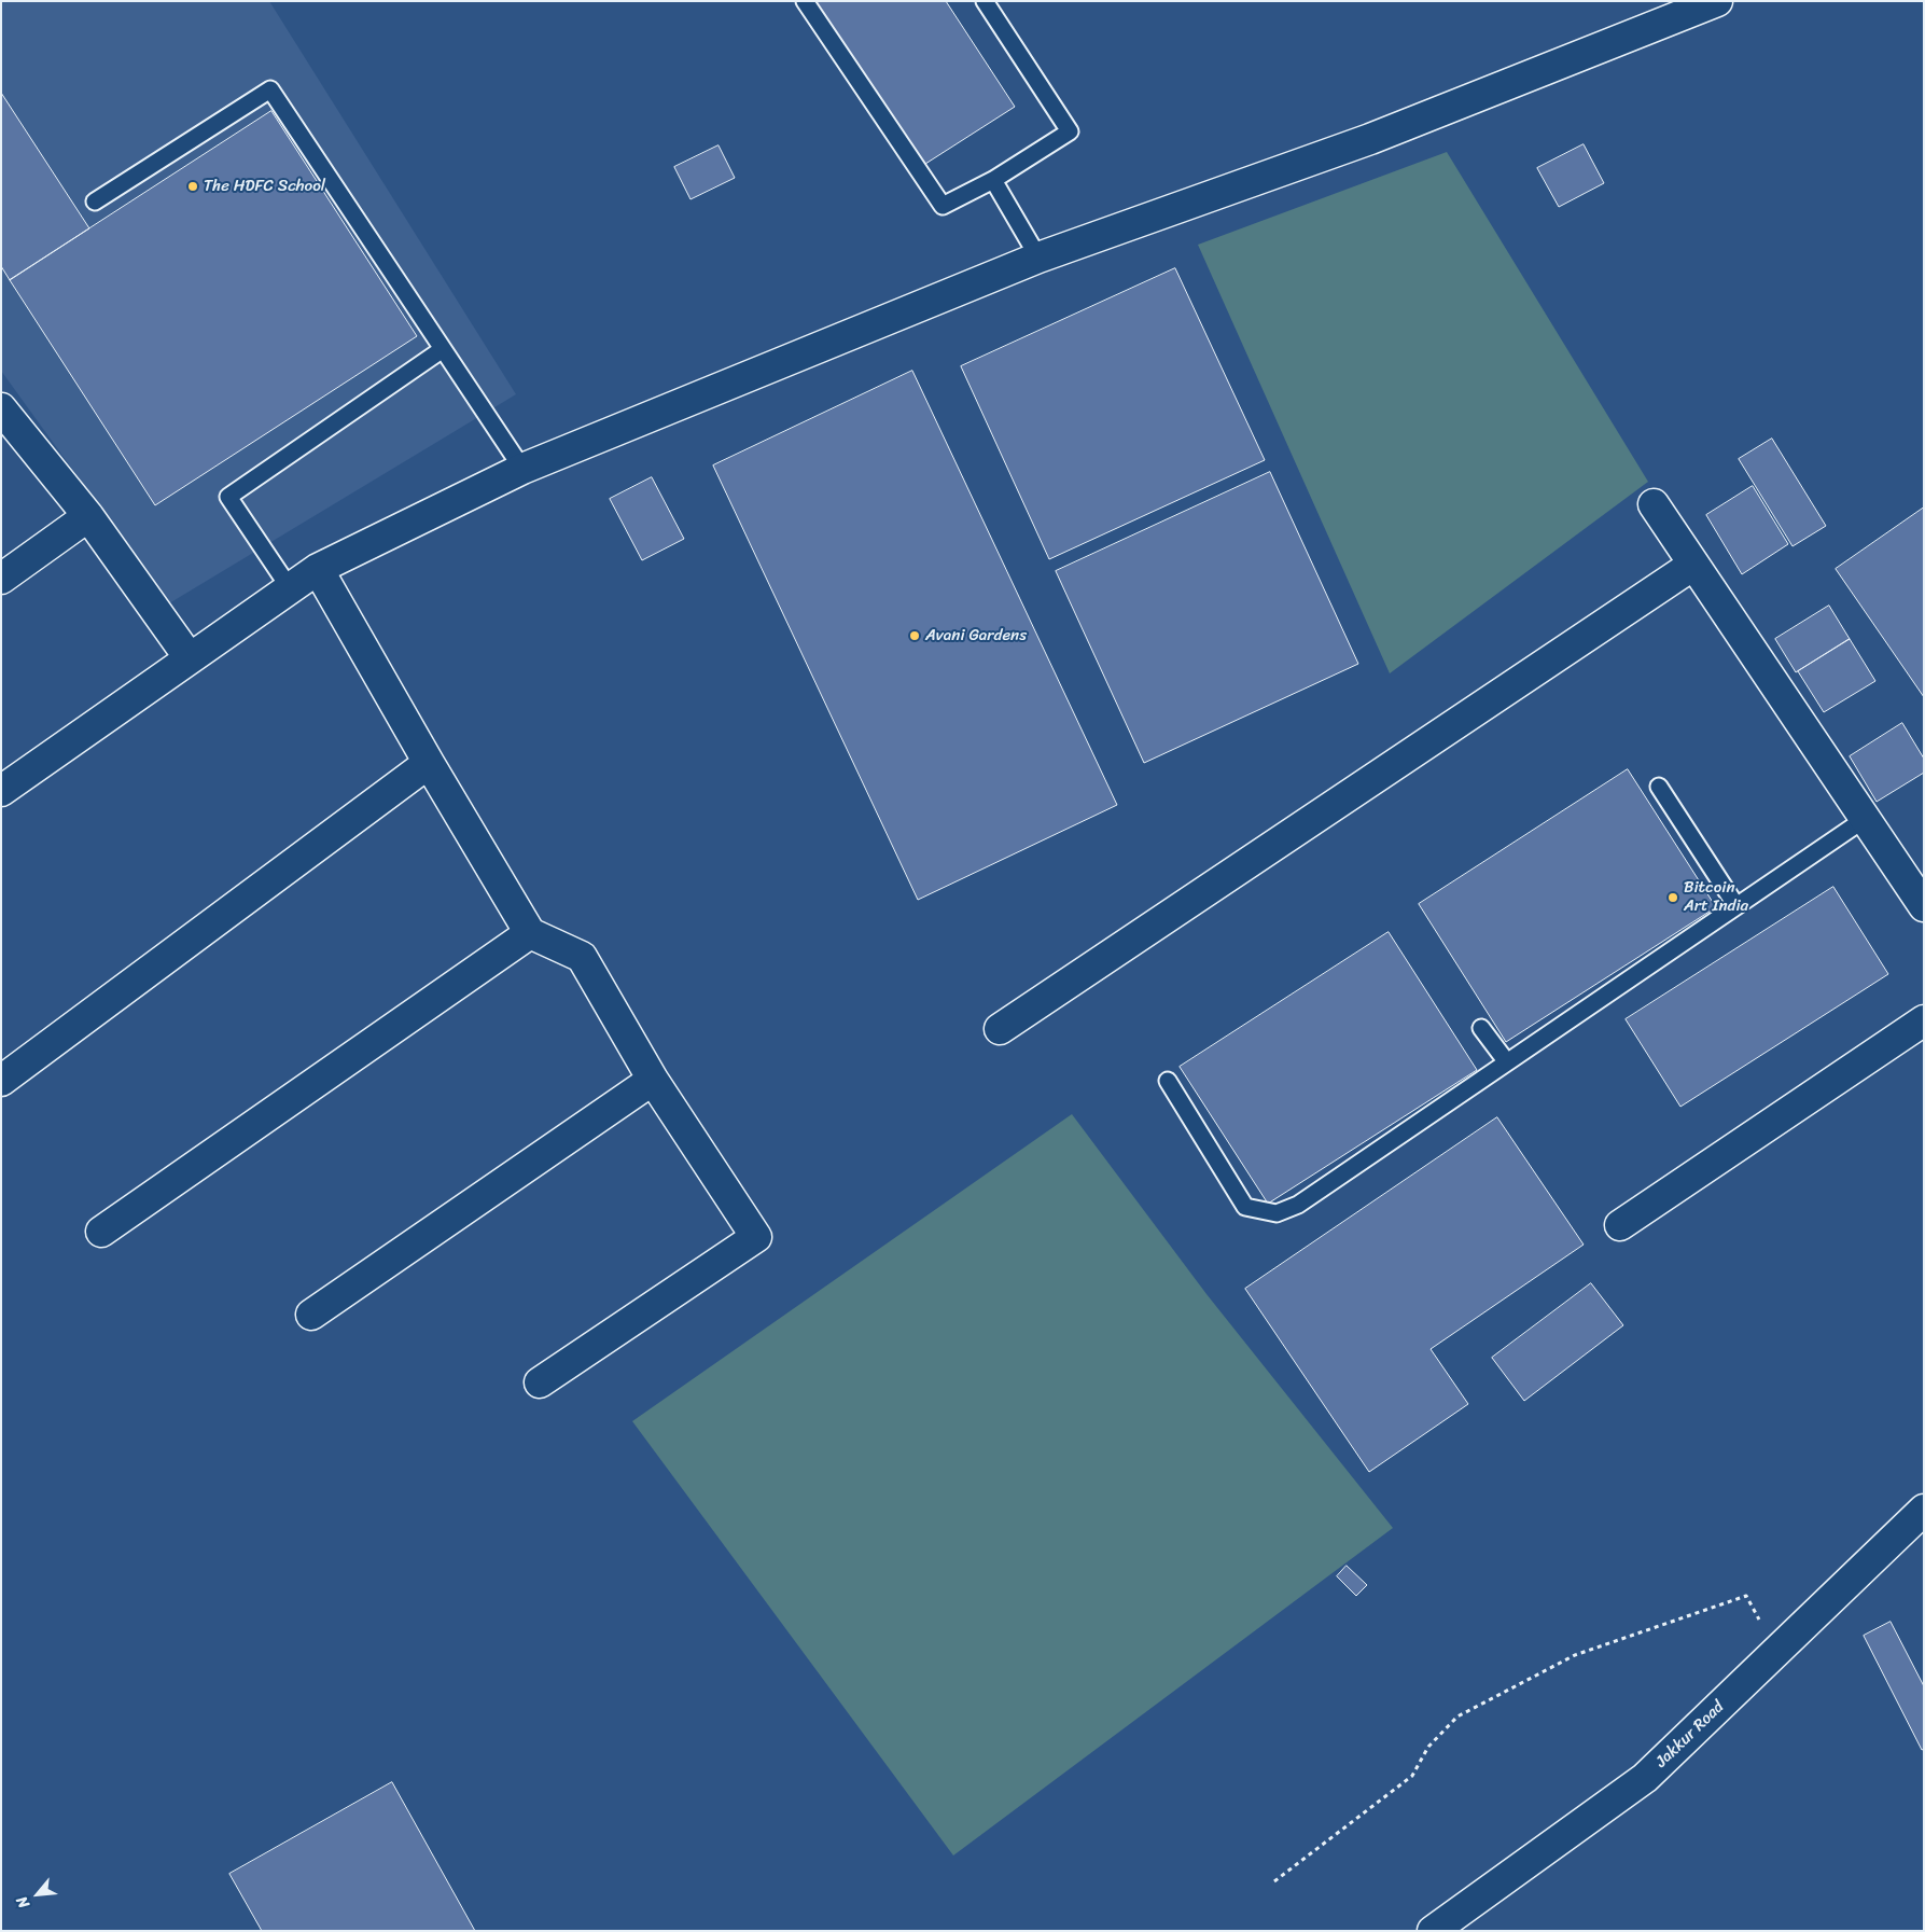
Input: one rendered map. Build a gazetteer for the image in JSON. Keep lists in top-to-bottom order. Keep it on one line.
{"streets":{"street":["Jakkur Road"]},"places":["The HDFC School","Avani Gardens","Bitcoin Art India"],"north":"bottom left"}
